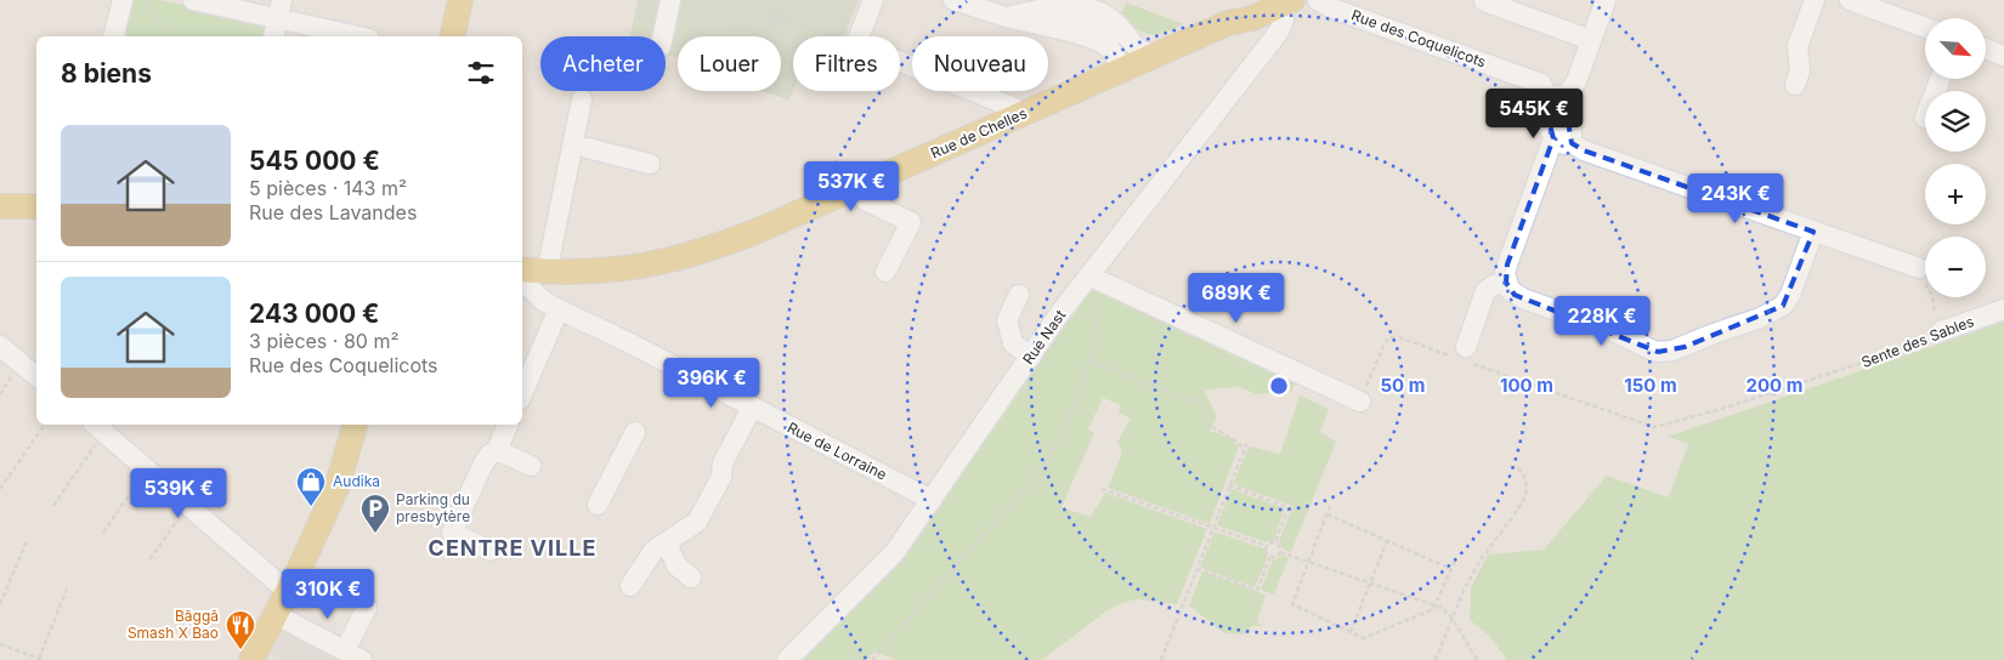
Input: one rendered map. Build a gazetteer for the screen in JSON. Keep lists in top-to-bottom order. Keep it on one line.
{"streets":{"main road":["Rue de Chelles"],"street":["Rue des Coquelicots","Rue Nast","Sente des Sables","Rue de Lorraine"]},"crossings":[["Rue de Chelles","Rue Nast"],["Rue Nast","Rue de Lorraine"]],"districts":["CENTRE VILLE"],"places":{"shop":["Audika"],"parking":["Parking du presbytère"],"restaurant":["Bāggā Smash X Bao"]},"north":"bottom right","page":{"map_buttons":["+","−"],"chip":["Acheter","Louer","Filtres","Nouveau"],"heading":"8 biens","price":["545K €","537K €","243K €","689K €","228K €","396K €","539K €","310K €"],"list":[{"name":"545 000 €","note":"5 pièces · 143 m² · Rue des Lavandes"},{"name":"243 000 €","note":"3 pièces · 80 m² · Rue des Coquelicots"}]},"rings":["50 m","100 m","150 m","200 m"]}
